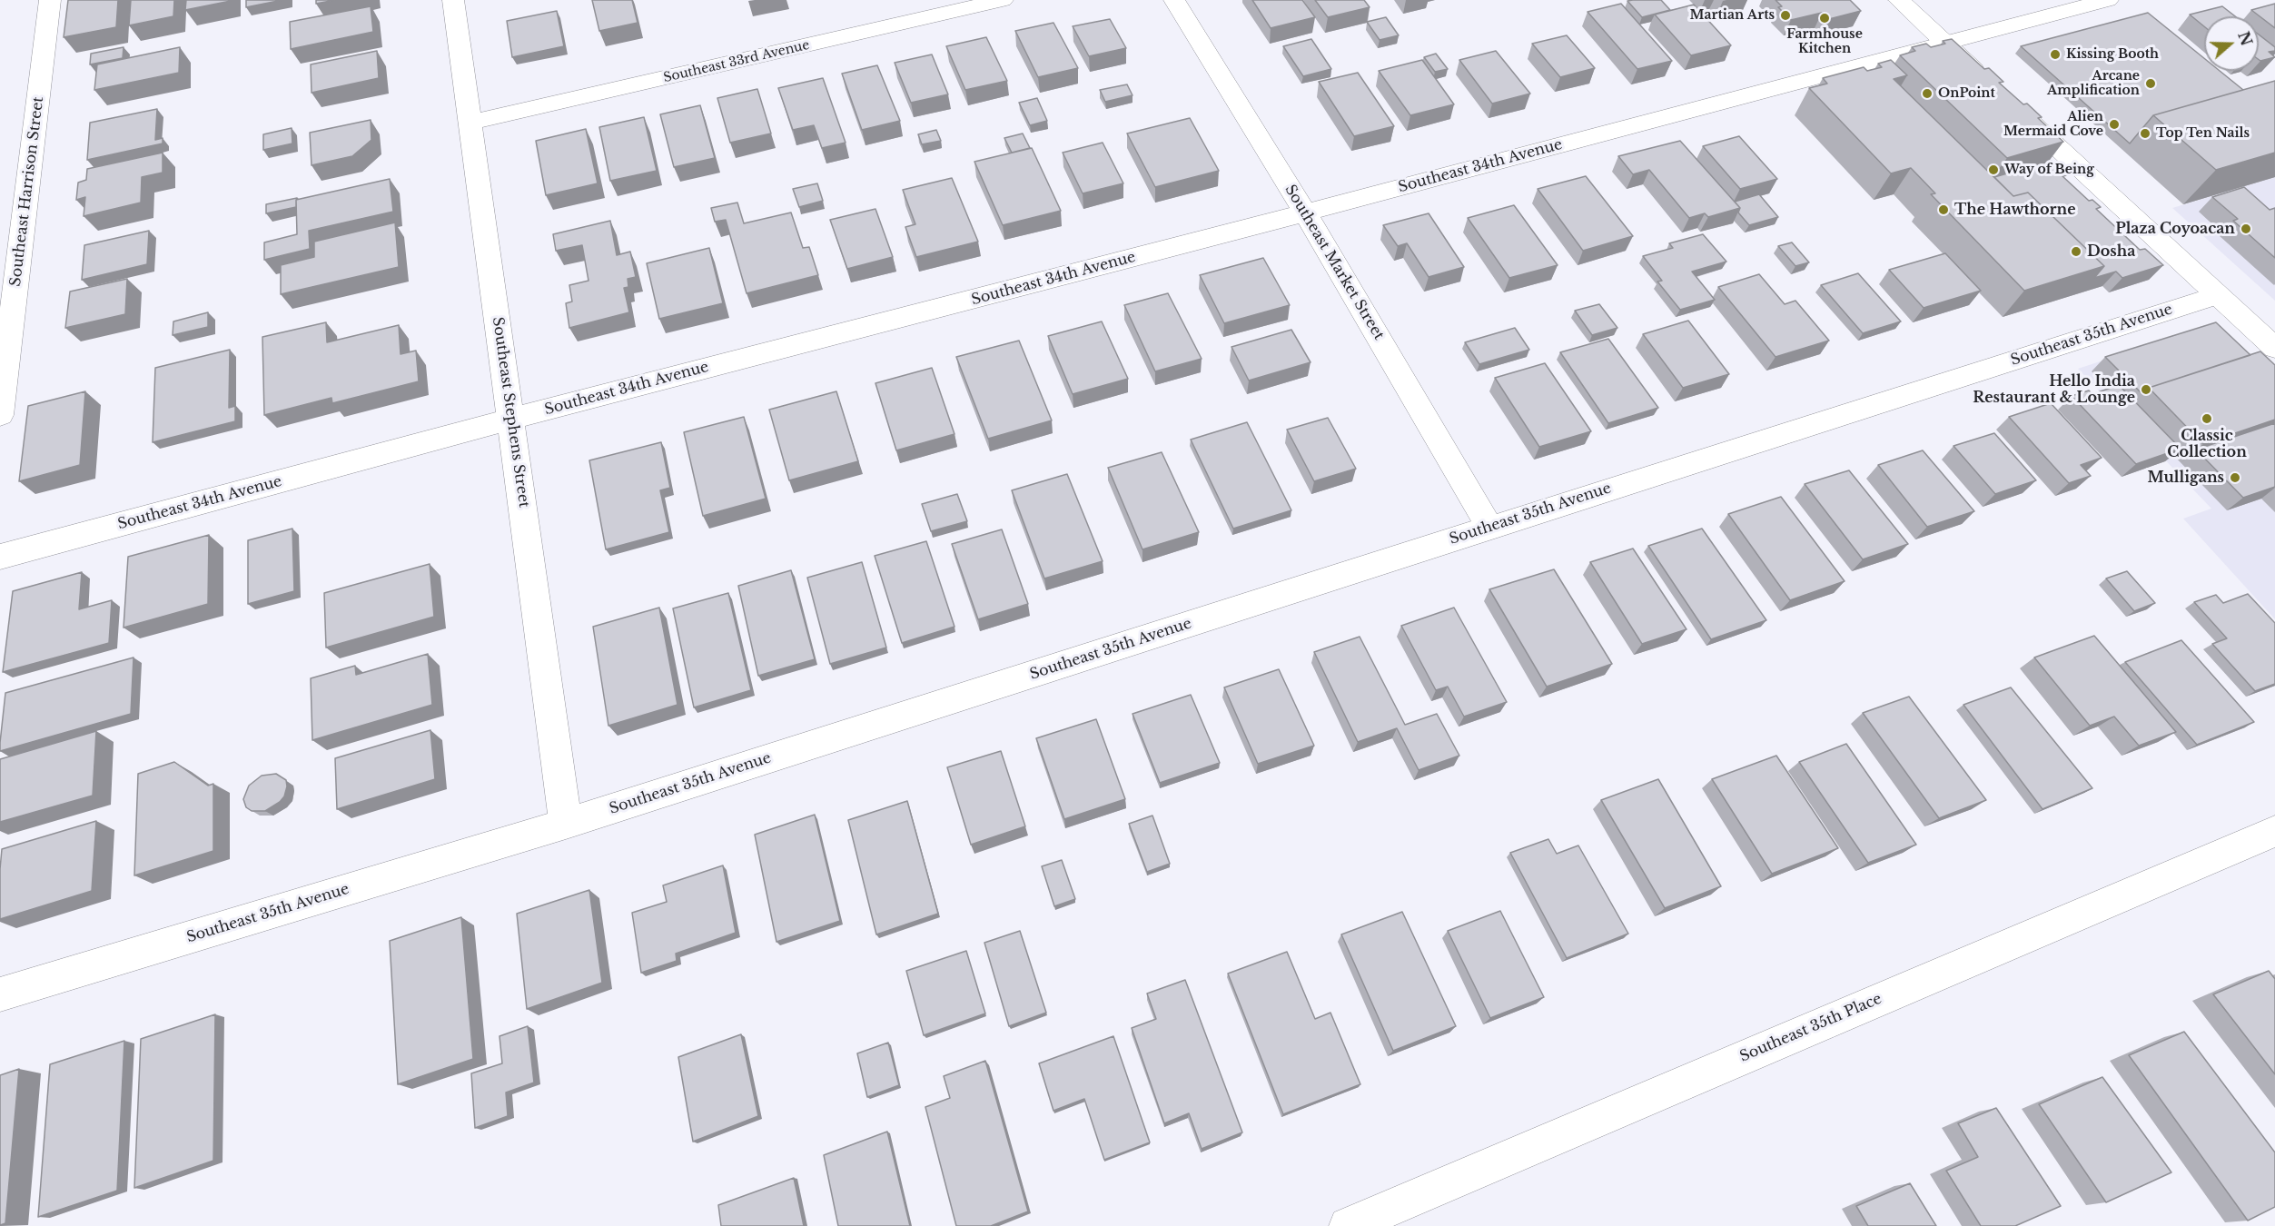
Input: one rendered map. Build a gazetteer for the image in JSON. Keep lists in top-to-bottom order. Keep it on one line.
{"streets":{"street":["Southeast 33rd Avenue","Southeast 34th Avenue","Southeast Harrison Street","Southeast Market Street","Southeast 35th Avenue","Southeast Stephens Street","Southeast 35th Place"]},"crossings":[["Southeast 33rd Avenue","Southeast Stephens Street"],["Southeast 34th Avenue","Southeast Market Street"],["Southeast 34th Avenue","Southeast Stephens Street"],["Southeast Market Street","Southeast 35th Avenue"],["Southeast 35th Avenue","Southeast Stephens Street"]],"places":["Martian Arts","Farmhouse Kitchen","Kissing Booth","Arcane Amplification","OnPoint","Alien Mermaid Cove","Top Ten Nails","Way of Being","The Hawthorne","Plaza Coyoacan","Dosha","Hello India Restaurant & Lounge","Classic Collection","Mulligans"],"north":"right"}
